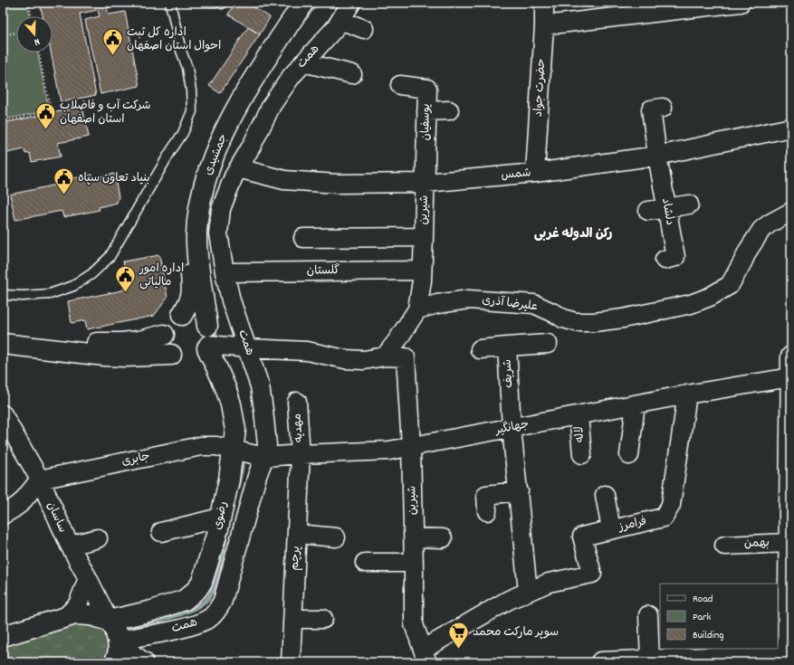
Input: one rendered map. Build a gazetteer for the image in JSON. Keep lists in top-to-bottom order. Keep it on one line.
{"streets":{"street":["همت","حضرت جواد","یوسفیان","جمشیدی","شمس","شیرین","دلشاد","گلستان","علیرضا آذری","شریف","مهدیه","جهانگیر","لاله","جابری","رضوی","ساسان","فرامرز","بهمن","پرچم"]},"crossings":[["همت","شمس"],["همت","گلستان"],["همت","جهانگیر"],["حضرت جواد","شمس"],["یوسفیان","شمس"],["یوسفیان","شیرین"],["جمشیدی","رضوی"],["شمس","شیرین"],["شمس","دلشاد"],["شیرین","گلستان"],["شیرین","علیرضا آذری"],["شیرین","جهانگیر"],["شیرین","فرامرز"],["شریف","جهانگیر"],["مهدیه","جهانگیر"],["مهدیه","پرچم"],["جهانگیر","لاله"],["جهانگیر","جابری"],["جهانگیر","رضوی"],["جهانگیر","فرامرز"],["جهانگیر","پرچم"],["جابری","رضوی"],["جابری","ساسان"],["رضوی","ساسان"]],"districts":["رکن الدوله غربی"],"places":{"public building":["اداره کل ثبت احوال استان اصفهان","شرکت آب و فاضلاب استان اصفهان","بنیاد تعاون سپاه","اداره امور مالیاتی"],"supermarket":["سوپر مارکت محمد"]},"legend":["Road","Park","Building"],"north":"bottom"}
